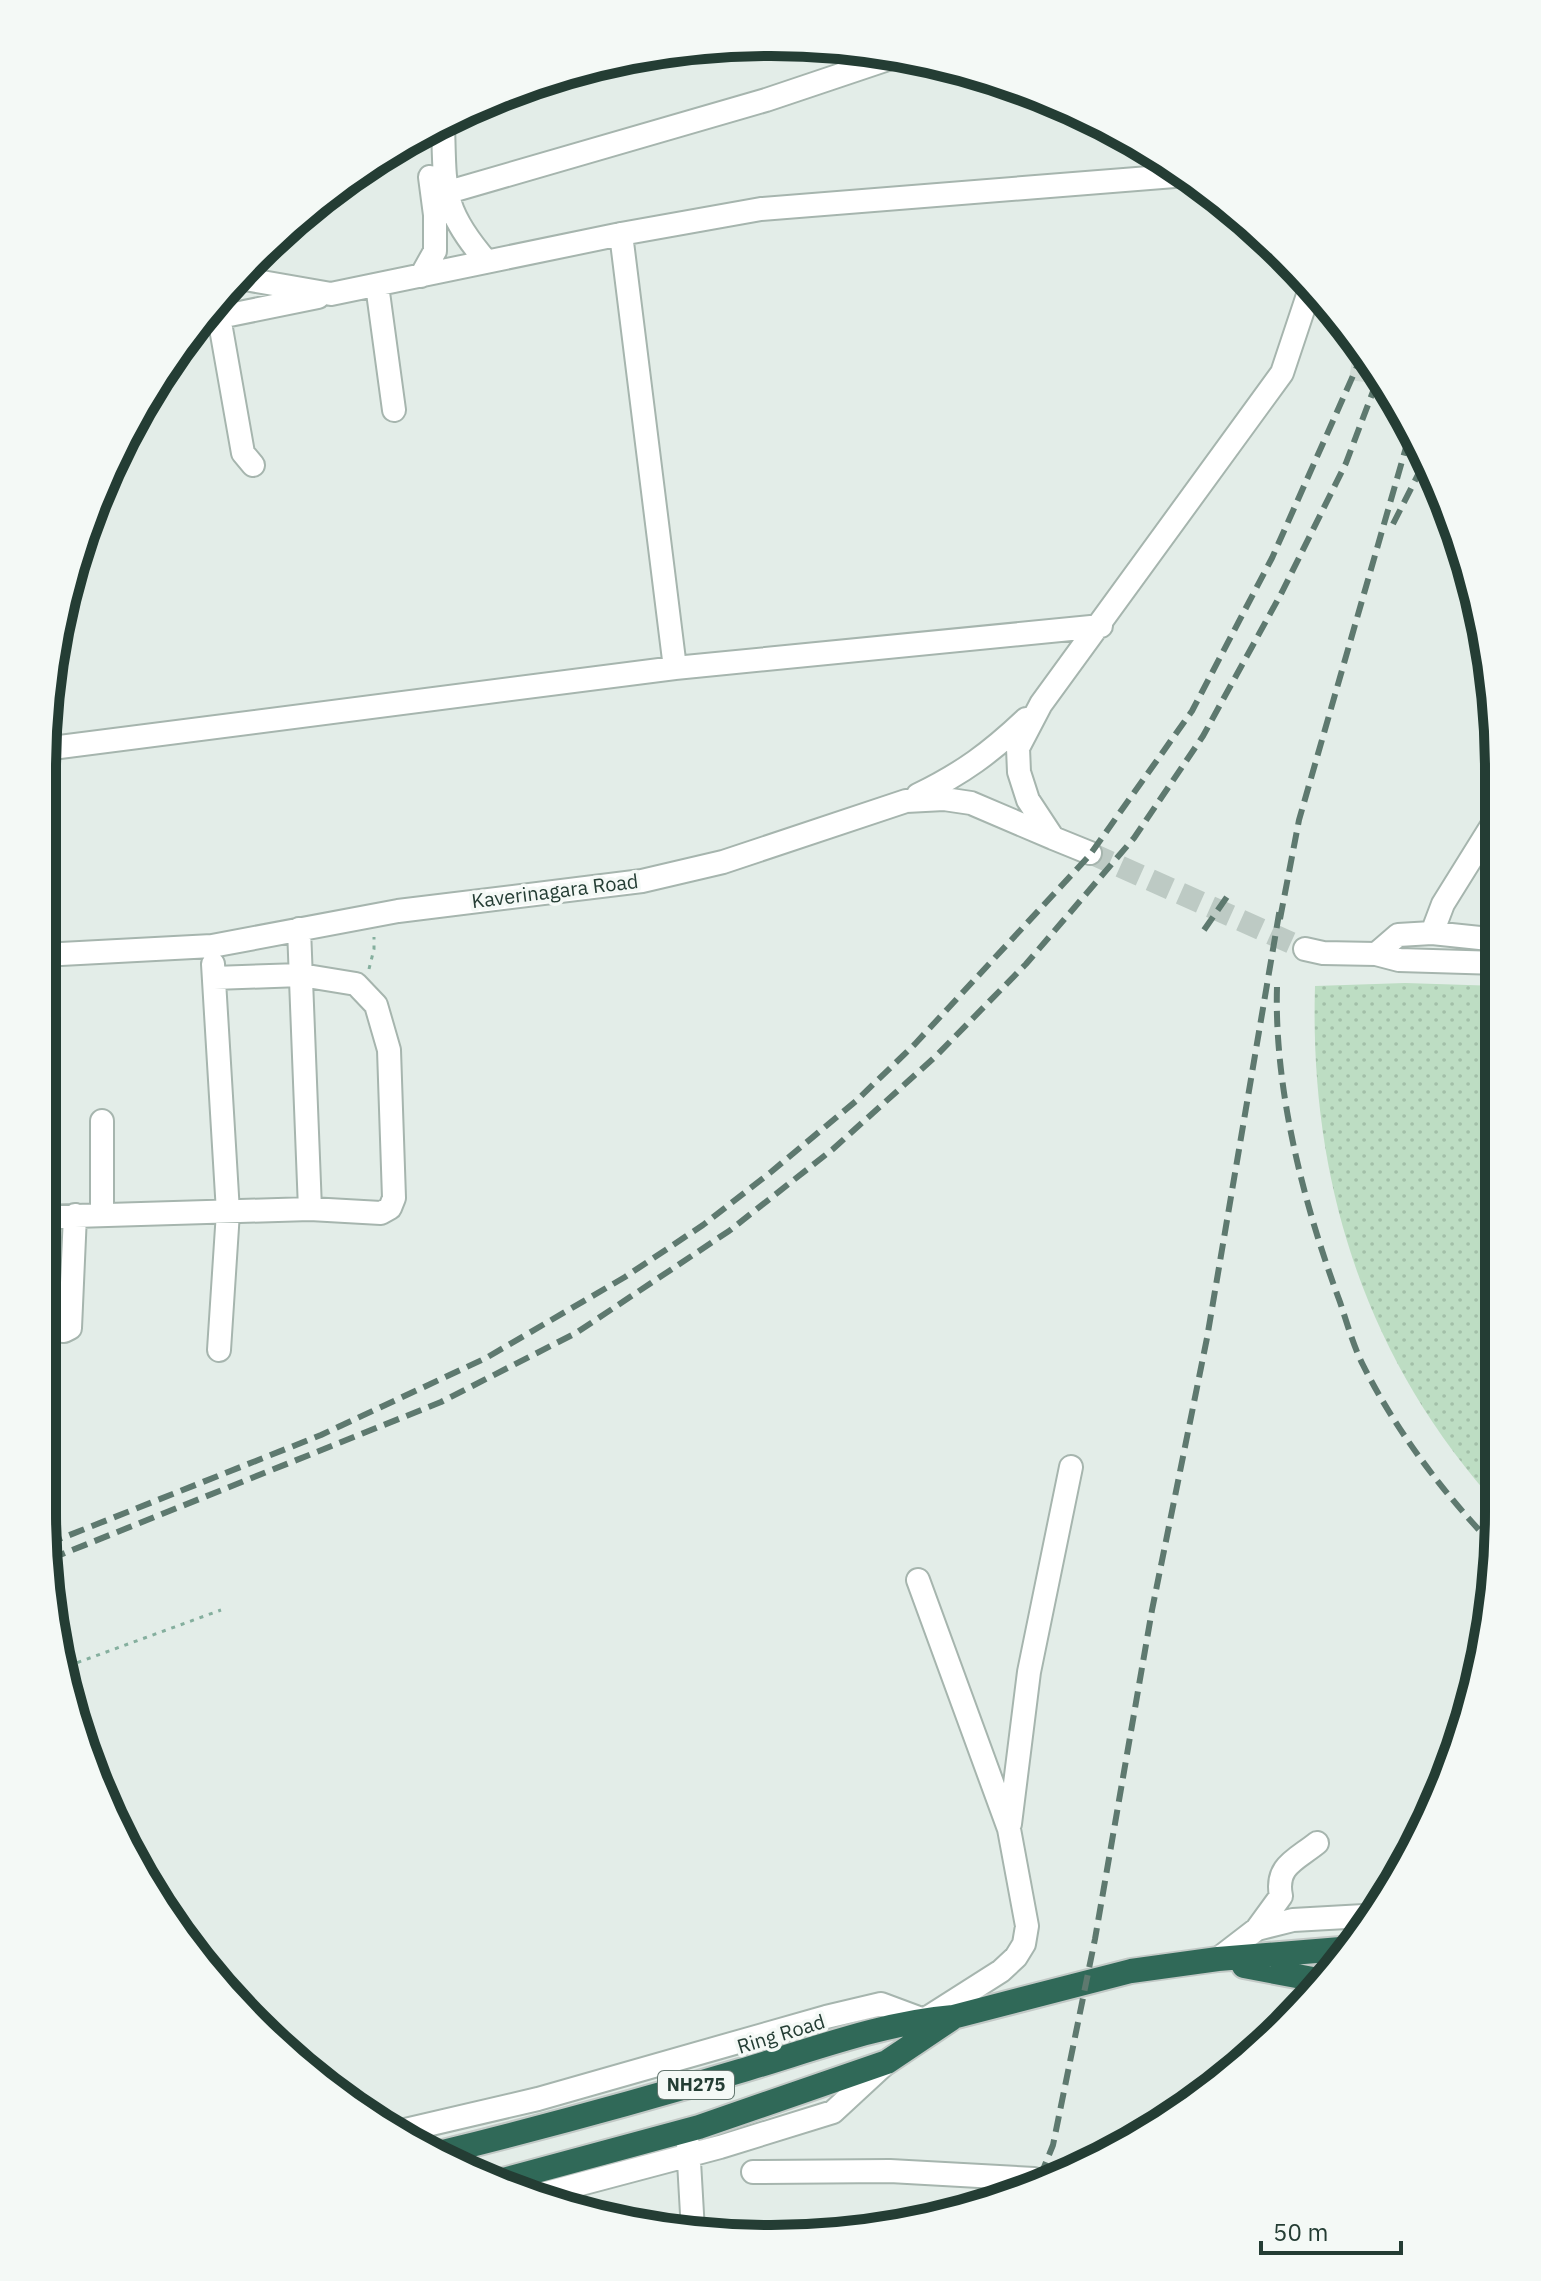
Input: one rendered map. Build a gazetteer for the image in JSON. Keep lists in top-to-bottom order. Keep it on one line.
{"streets":{"highway":["Ring Road","NH275"],"street":["Kaverinagara Road"]},"scale_bar":"50 m"}
